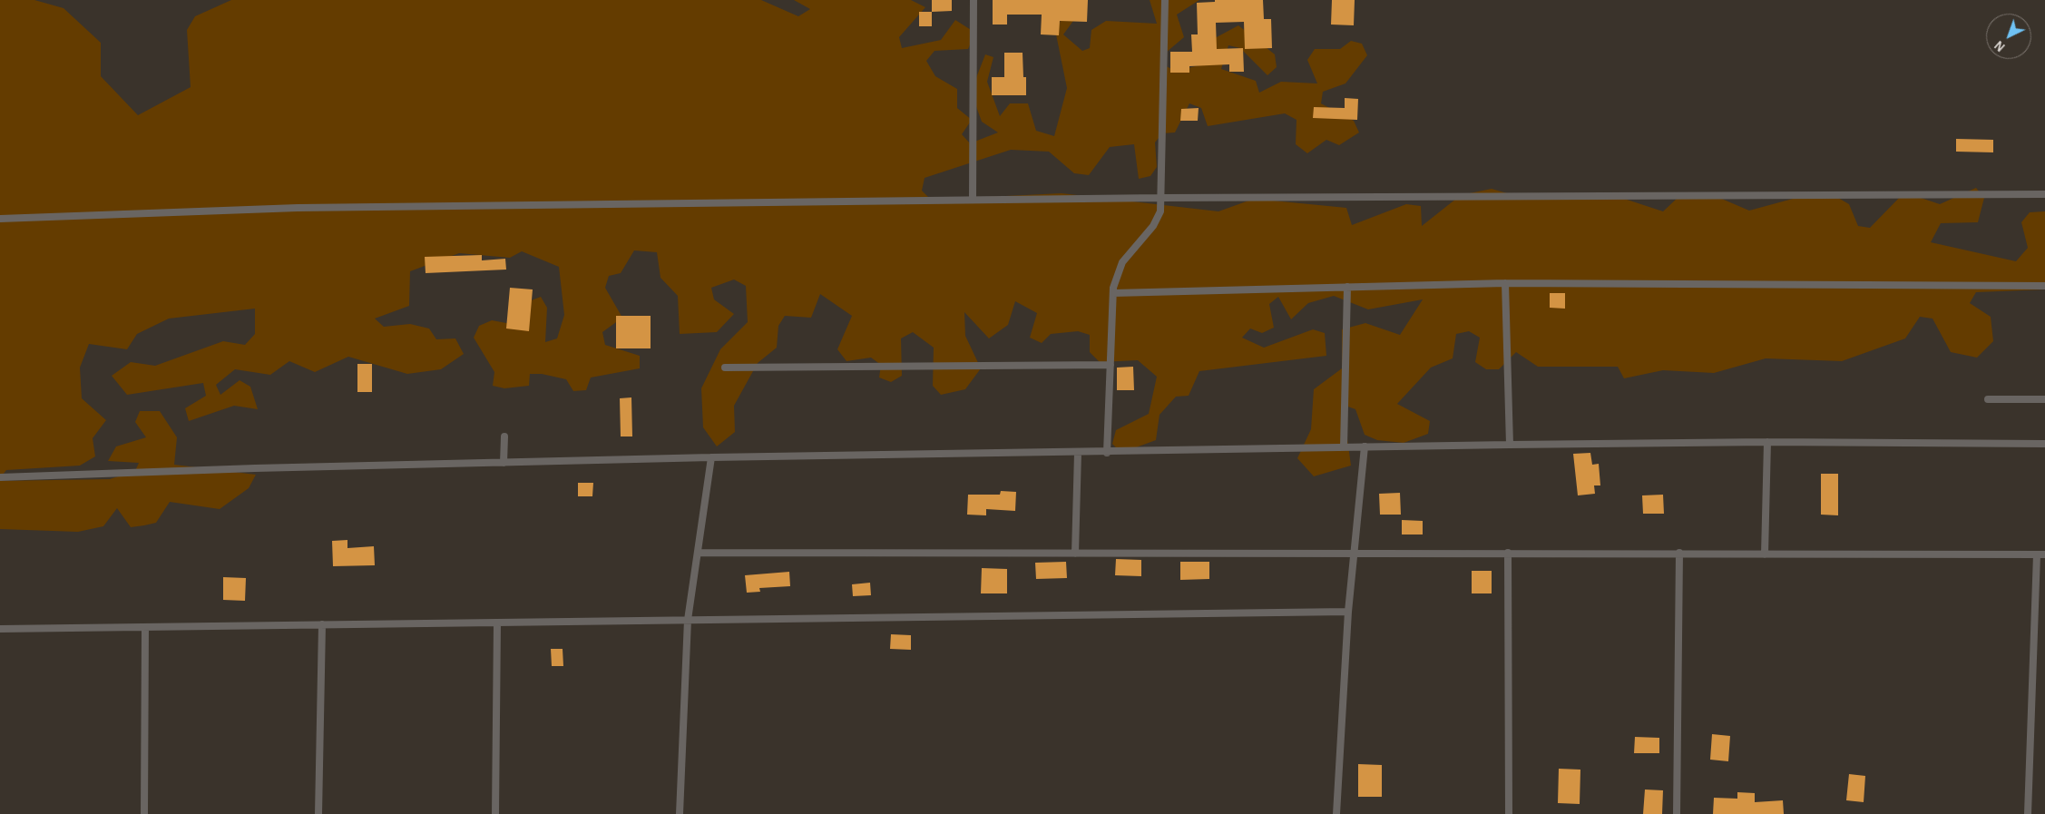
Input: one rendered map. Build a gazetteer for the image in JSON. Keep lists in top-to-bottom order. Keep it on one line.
{"north":"bottom left"}
